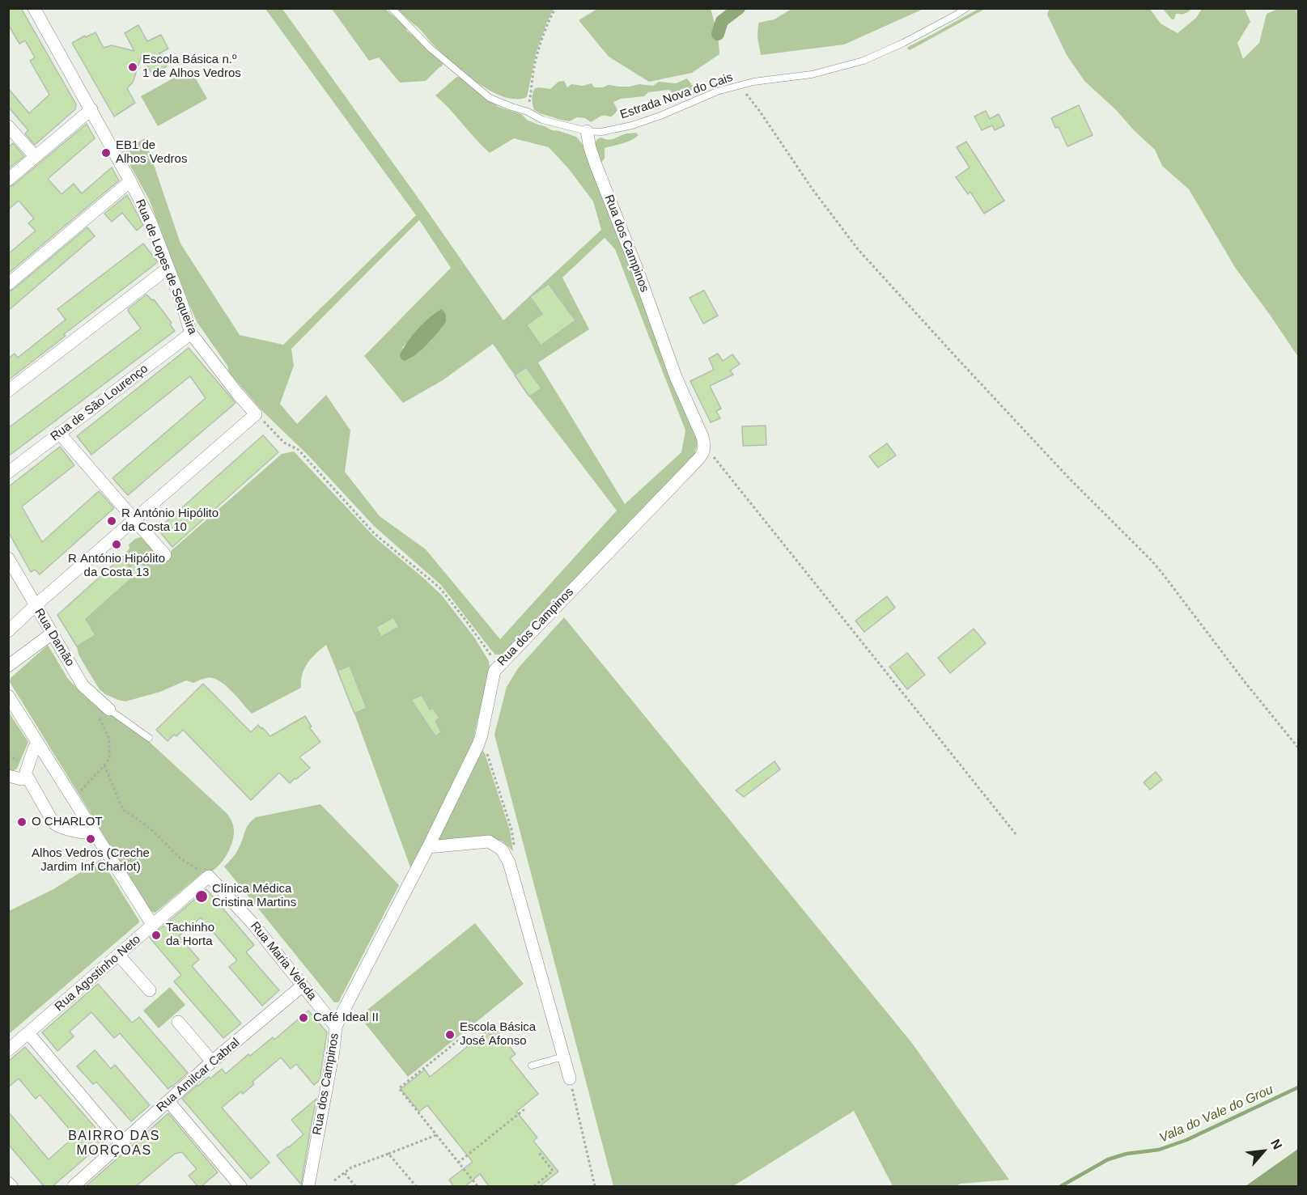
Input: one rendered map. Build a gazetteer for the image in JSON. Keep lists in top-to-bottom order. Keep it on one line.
{"streets":{"street":["Rua dos Campinos","Rua de Lopes de Sequeira","Rua de São Lourenço","Rua Damão","Rua Maria Veleda","Rua Agostinho Neto","Rua Amilcar Cabral"],"lane":["Estrada Nova do Cais"]},"crossings":[["Estrada Nova do Cais","Rua dos Campinos"],["Rua dos Campinos","Rua Maria Veleda"],["Rua de Lopes de Sequeira","Rua de São Lourenço"],["Rua Maria Veleda","Rua Agostinho Neto"],["Rua Maria Veleda","Rua Amilcar Cabral"]],"districts":["BAIRRO DAS MORÇOAS"],"water":["Vala do Vale do Grou"],"places":["Escola Básica n.º 1 de Alhos Vedros","EB1 de Alhos Vedros","R António Hipólito da Costa 10","R António Hipólito da Costa 13","O CHARLOT","Alhos Vedros (Creche Jardim Inf Charlot)","Clínica Médica Cristina Martins","Tachinho da Horta","Café Ideal II","Escola Básica José Afonso"],"north":"top right"}
